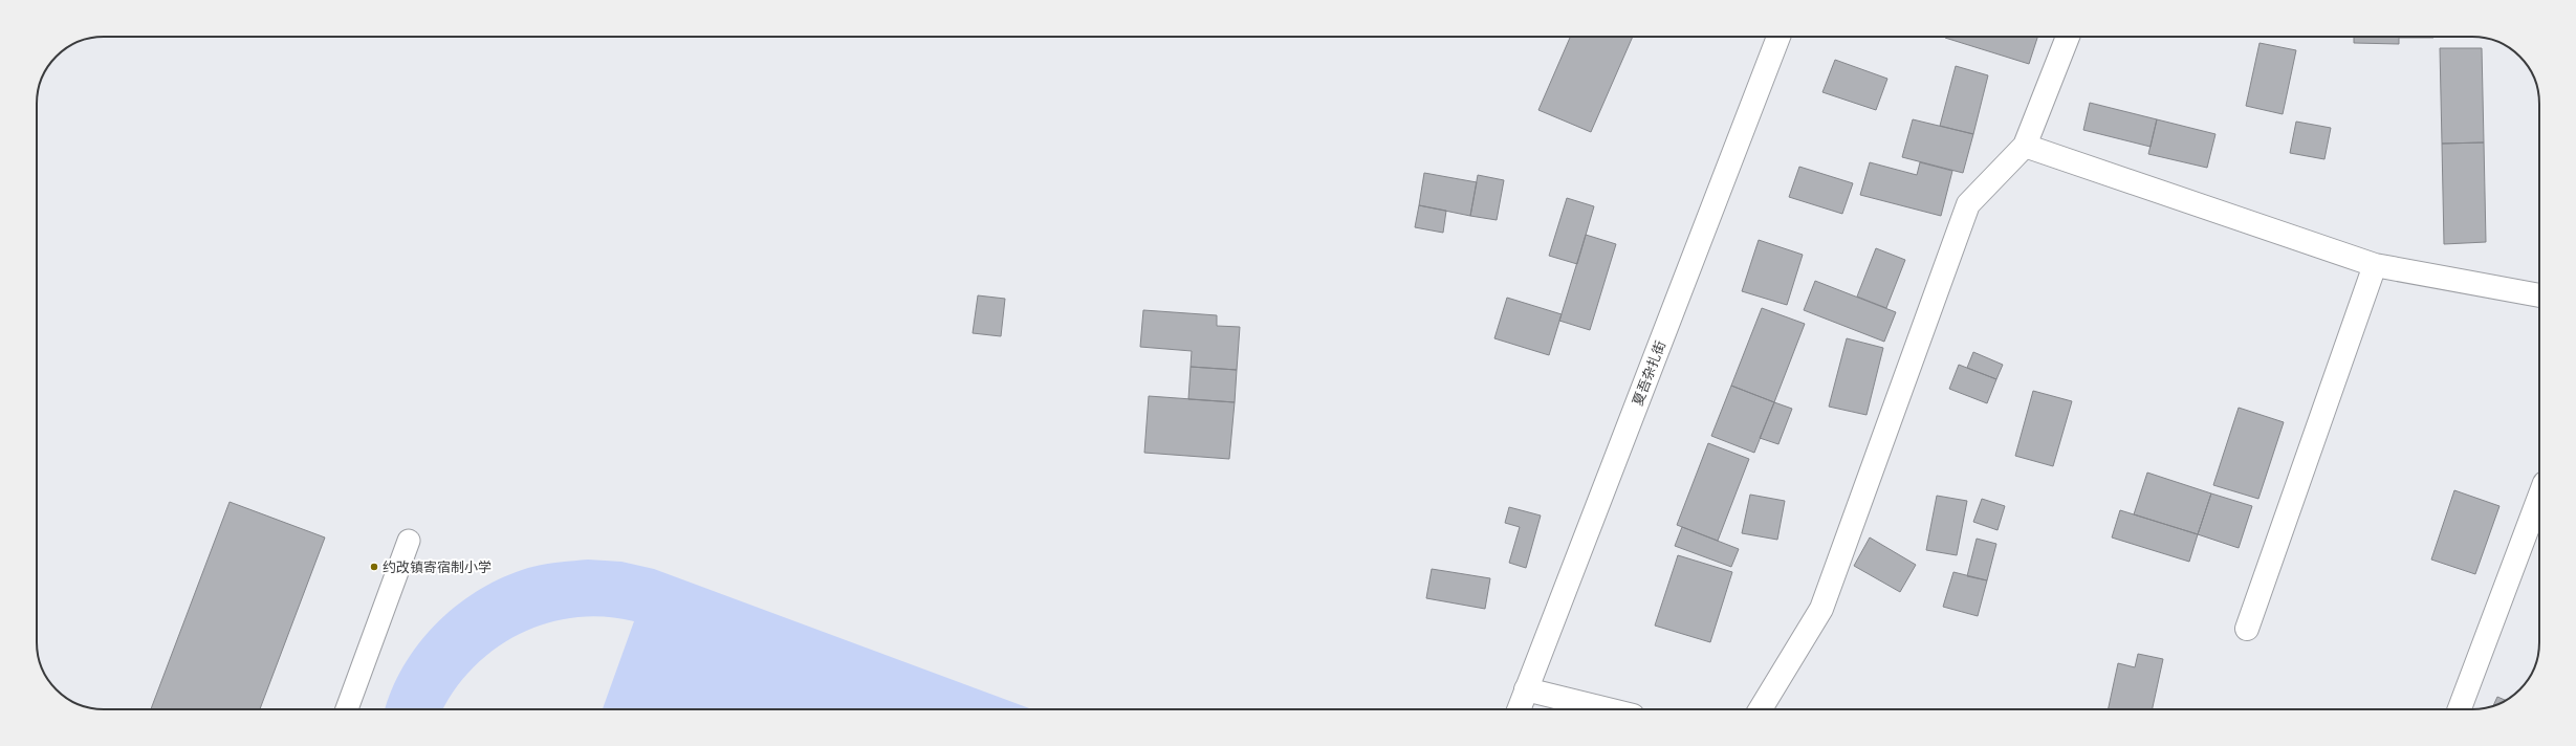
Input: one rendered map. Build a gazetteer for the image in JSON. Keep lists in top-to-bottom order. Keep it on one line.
{"streets":{"street":["夏吾杂扎街"]},"places":["约改镇寄宿制小学"]}
